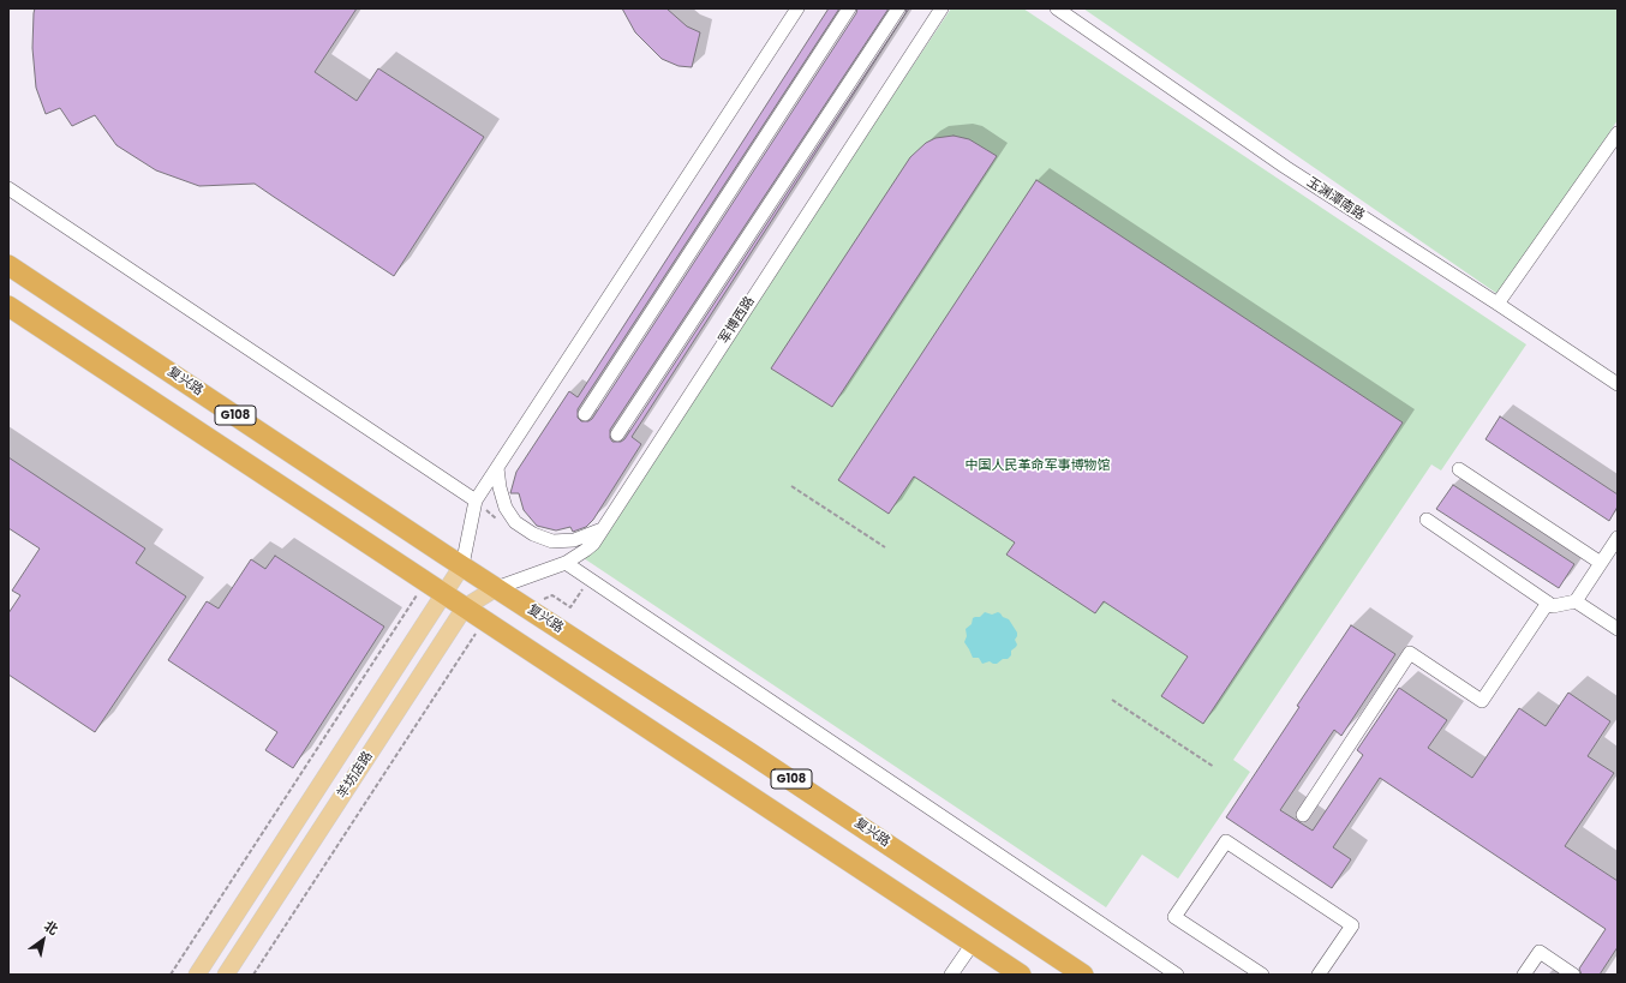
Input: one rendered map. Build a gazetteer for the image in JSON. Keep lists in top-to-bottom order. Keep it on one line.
{"streets":{"highway":["复兴路","G108"],"main road":["羊坊店路"],"street":["玉渊潭南路","军博西路"]},"crossings":[["军博西路","复兴路"],["军博西路","羊坊店路"],["复兴路","羊坊店路"],["G108","羊坊店路"]],"parks":["中国人民革命军事博物馆"],"north":"top right"}
